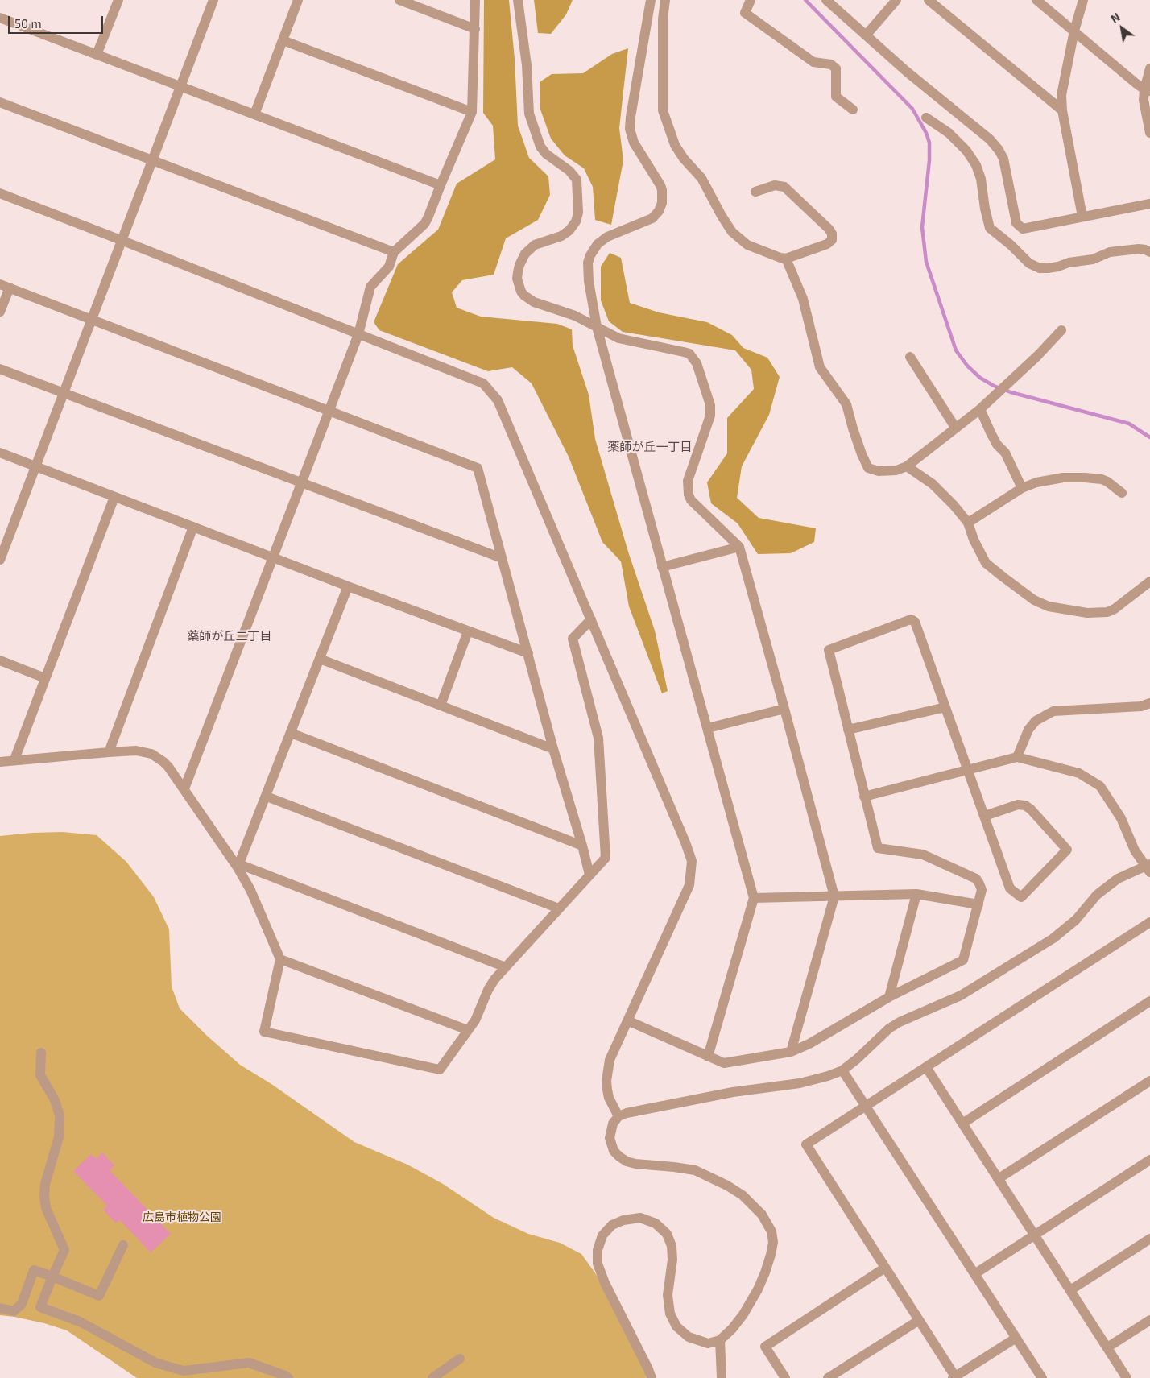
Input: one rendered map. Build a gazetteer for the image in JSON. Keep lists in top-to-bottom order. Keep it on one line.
{"districts":["薬師が丘一丁目","薬師が丘二丁目"],"parks":["広島市植物公園"],"scale_bar":"50 m","north":"top left"}
